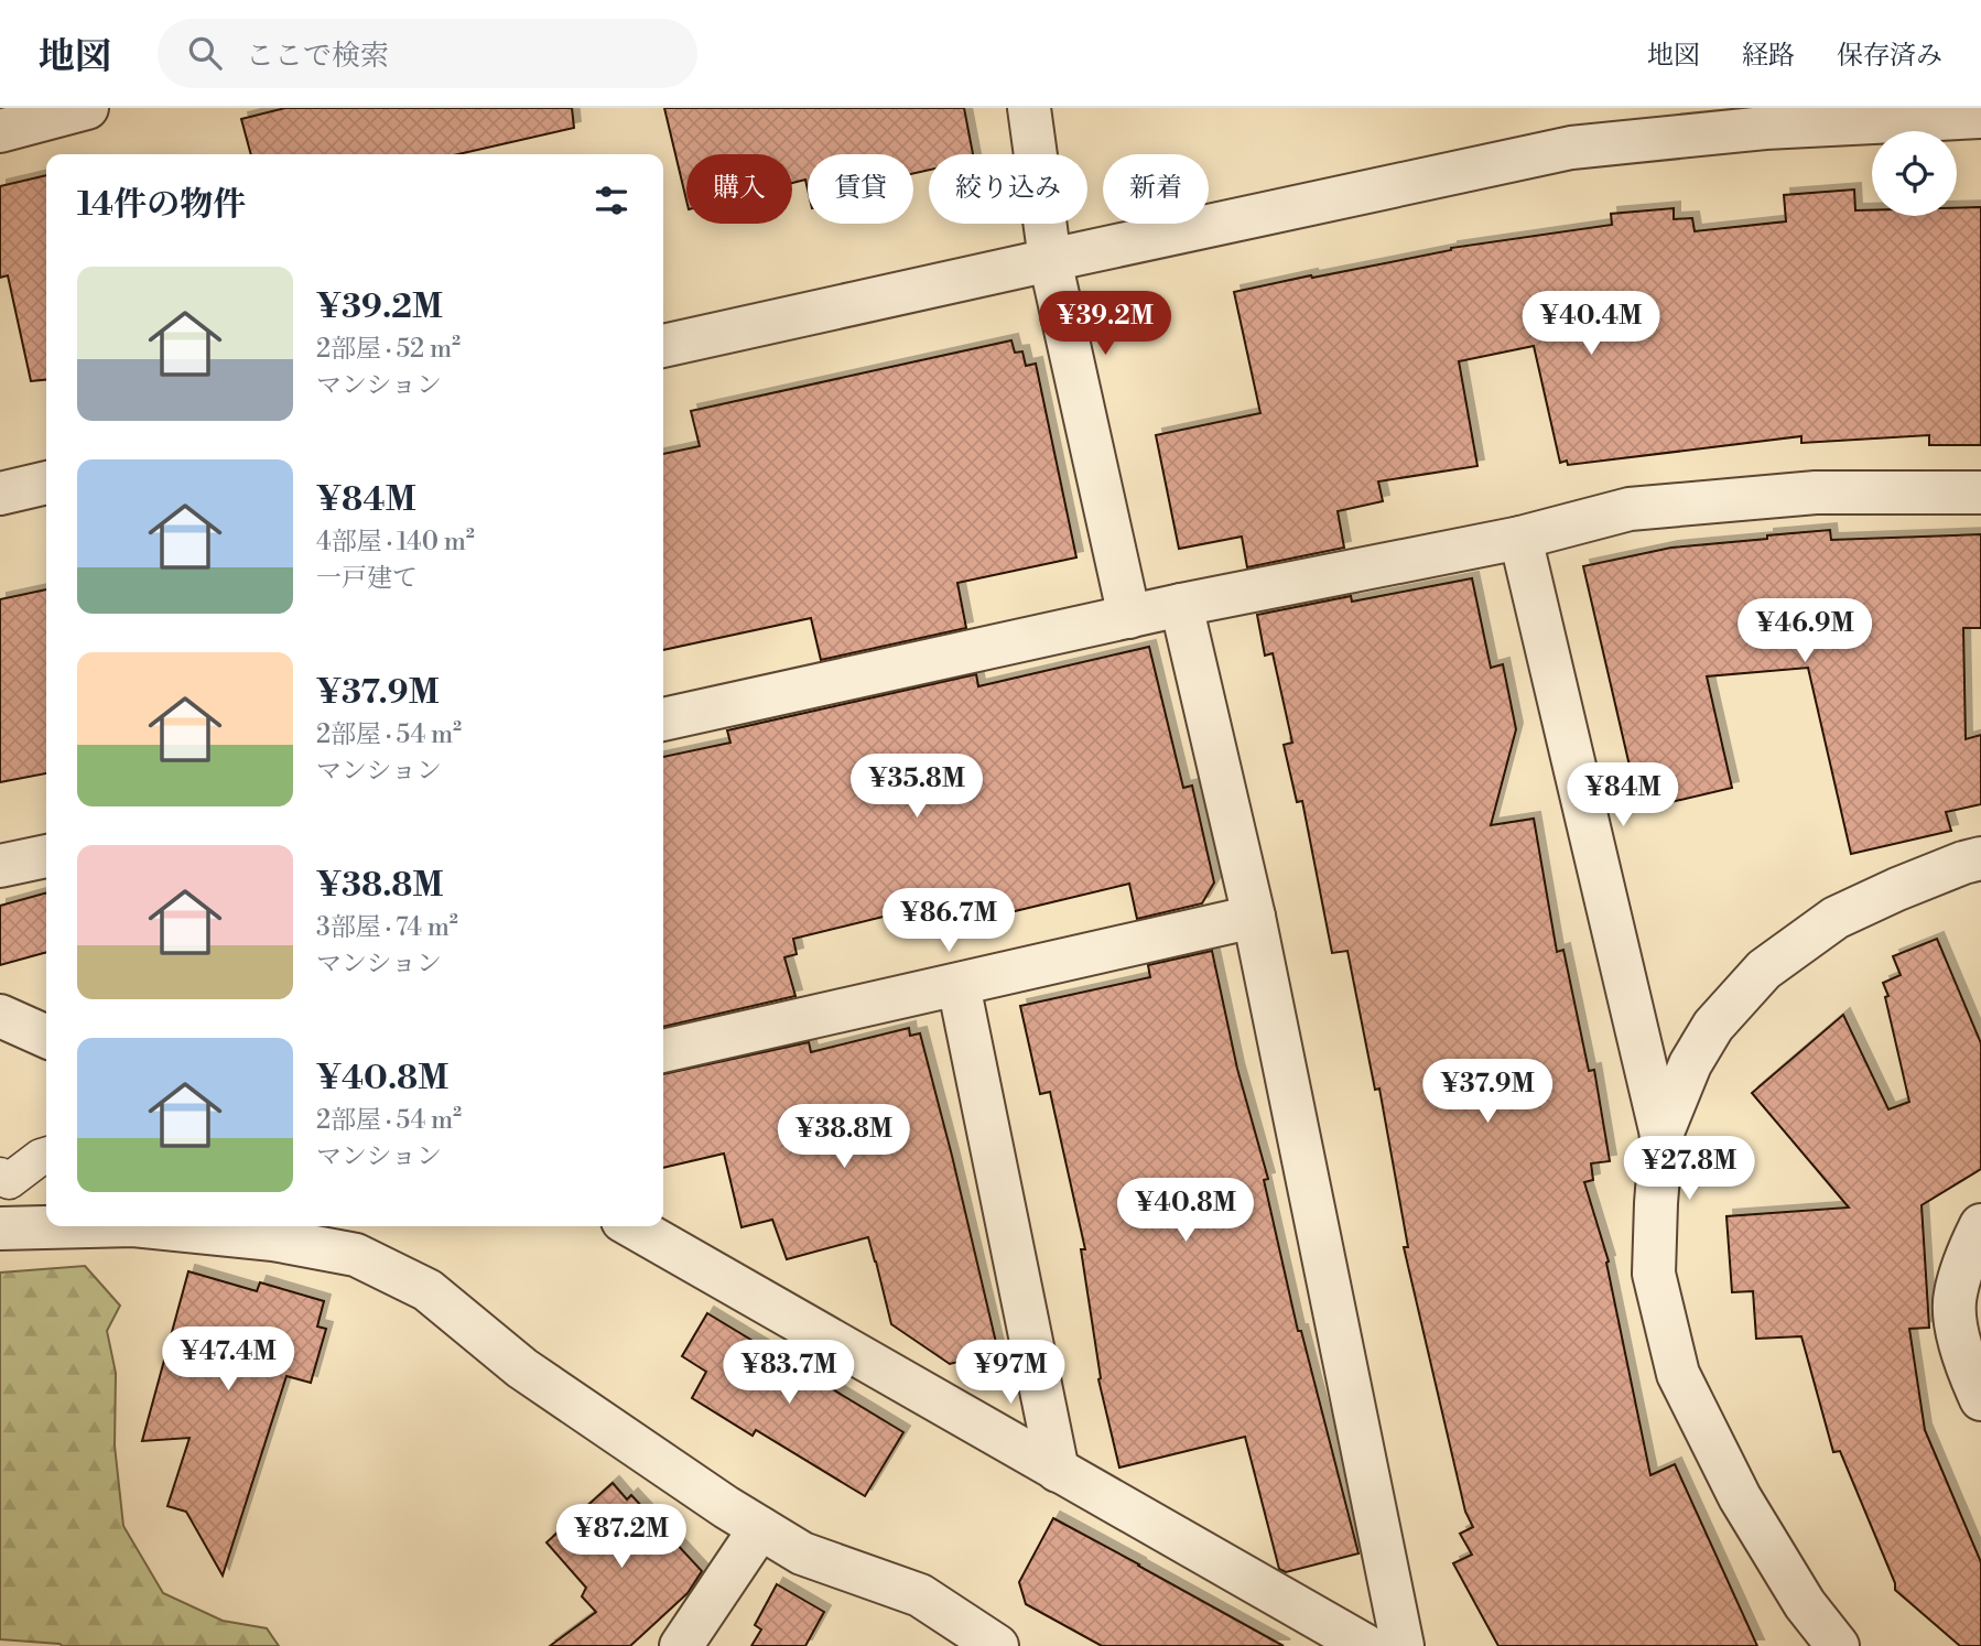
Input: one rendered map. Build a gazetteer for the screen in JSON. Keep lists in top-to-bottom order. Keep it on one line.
{"page":{"header":"地図","search":"ここで検索","nav":["地図","経路","保存済み"],"chip":["購入","賃貸","絞り込み","新着"],"heading":"14件の物件","list":[{"name":"¥39.2M","note":"2部屋 · 52 m² · マンション"},{"name":"¥84M","note":"4部屋 · 140 m² · 一戸建て"},{"name":"¥37.9M","note":"2部屋 · 54 m² · マンション"},{"name":"¥38.8M","note":"3部屋 · 74 m² · マンション"},{"name":"¥40.8M","note":"2部屋 · 54 m² · マンション"}],"price":["¥39.2M","¥40.4M","¥46.9M","¥35.8M","¥84M","¥86.7M","¥37.9M","¥38.8M","¥27.8M","¥40.8M","¥47.4M","¥83.7M","¥97M","¥87.2M"]}}
